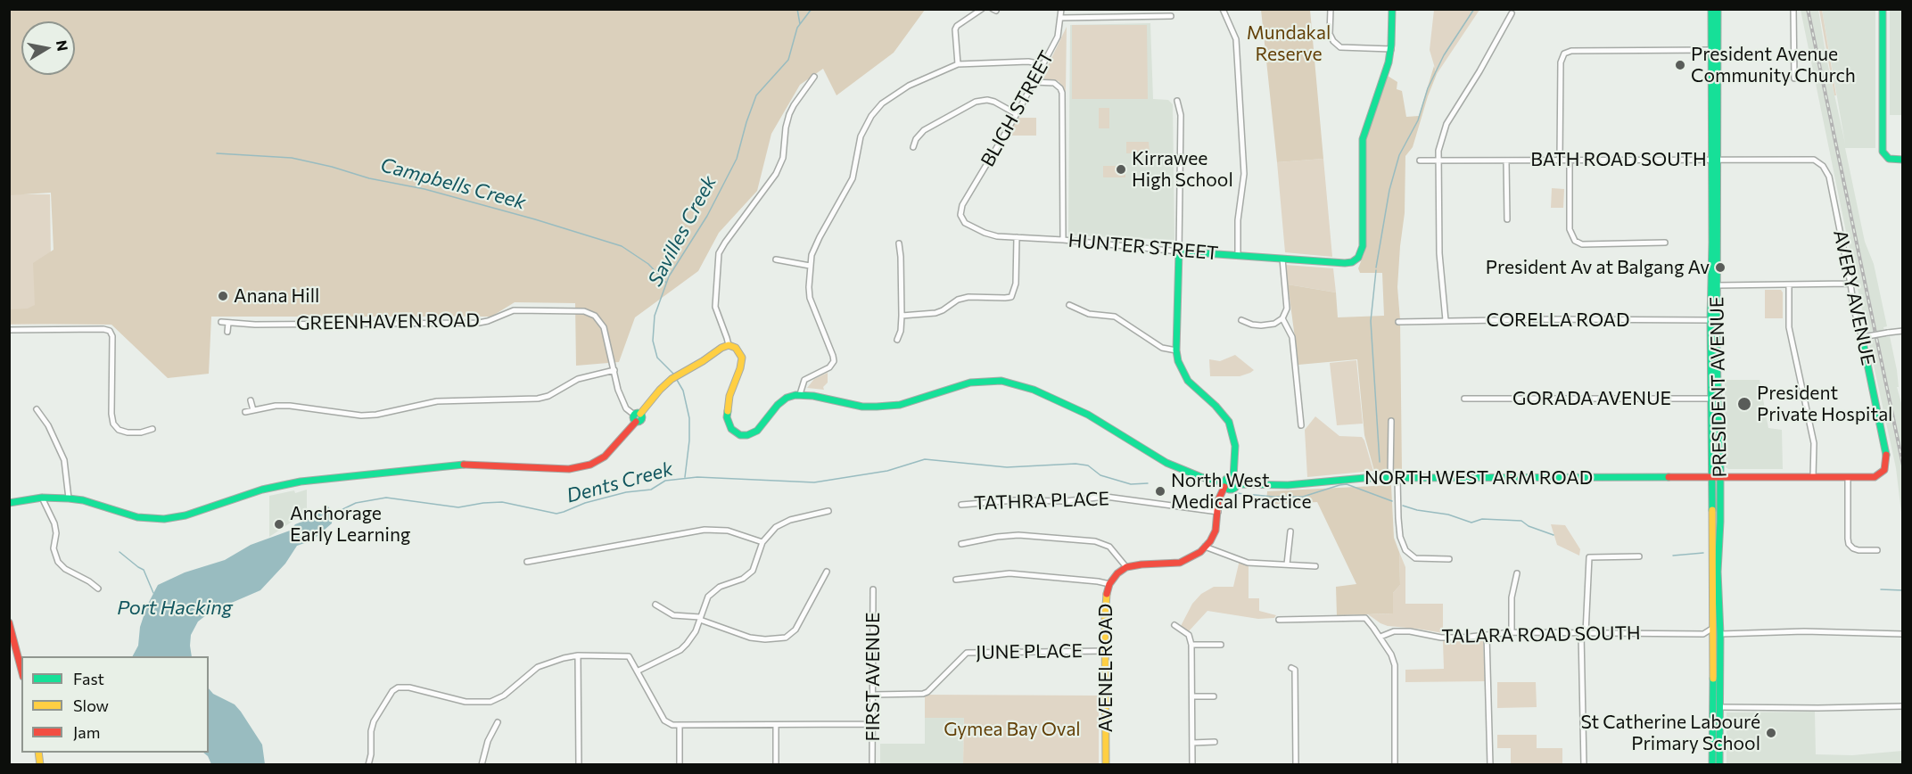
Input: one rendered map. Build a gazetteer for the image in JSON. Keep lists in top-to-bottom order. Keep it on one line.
{"streets":{"street":["BLIGH STREET","BATH ROAD SOUTH","HUNTER STREET","AVERY AVENUE","CORELLA ROAD","GREENHAVEN ROAD","PRESIDENT AVENUE","GORADA AVENUE","NORTH WEST ARM ROAD","TATHRA PLACE","TALARA ROAD SOUTH","JUNE PLACE","AVENEL ROAD","FIRST AVENUE"]},"crossings":[["BLIGH STREET","HUNTER STREET"],["BATH ROAD SOUTH","AVERY AVENUE"],["BATH ROAD SOUTH","PRESIDENT AVENUE"],["AVERY AVENUE","NORTH WEST ARM ROAD"],["CORELLA ROAD","PRESIDENT AVENUE"],["PRESIDENT AVENUE","GORADA AVENUE"],["PRESIDENT AVENUE","NORTH WEST ARM ROAD"],["JUNE PLACE","AVENEL ROAD"],["JUNE PLACE","FIRST AVENUE"]],"water":["Campbells Creek","Savilles Creek","Dents Creek","Port Hacking"],"parks":["Mundakal Reserve","Gymea Bay Oval"],"places":["President Avenue Community Church","Kirrawee High School","President Av at Balgang Av","Anana Hill","President Private Hospital","North West Medical Practice","Anchorage Early Learning","St Catherine Labouré Primary School"],"legend":["Fast","Slow","Jam"],"north":"right"}
